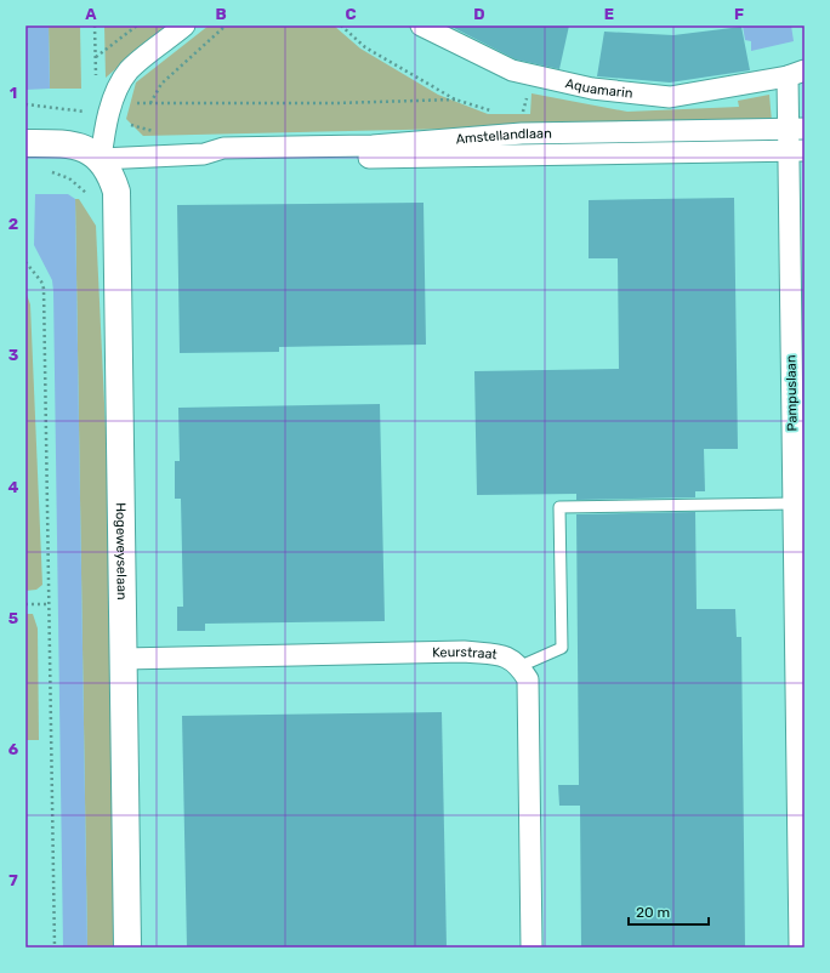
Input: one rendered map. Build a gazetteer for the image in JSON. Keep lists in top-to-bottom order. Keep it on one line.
{"streets":{"main road":["Hogeweyselaan"],"street":["Aquamarin","Amstellandlaan","Pampuslaan","Keurstraat"]},"crossings":[["Aquamarin","Amstellandlaan"],["Aquamarin","Pampuslaan"],["Amstellandlaan","Pampuslaan"],["Amstellandlaan","Hogeweyselaan"],["Hogeweyselaan","Keurstraat"]],"scale_bar":"20 m","grid":{"columns":["A","B","C","D","E","F"],"rows":["1","2","3","4","5","6","7"]}}
